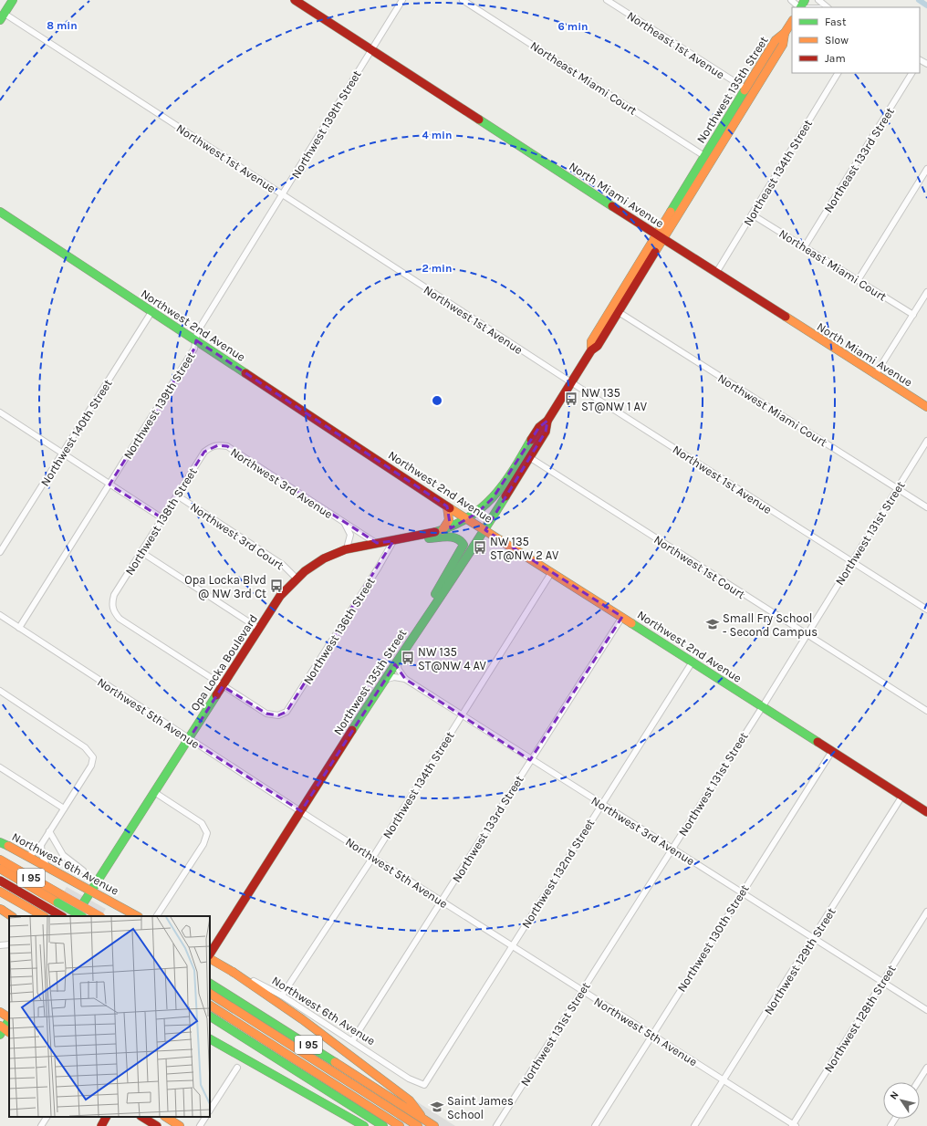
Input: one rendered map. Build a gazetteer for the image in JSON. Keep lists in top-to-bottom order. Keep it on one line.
{"streets":{"main road":["Northwest 135th Street","North Miami Avenue","Northwest 2nd Avenue","Opa Locka Boulevard","Northwest 6th Avenue","I 95"],"street":["Northeast 1st Avenue","Northeast Miami Court","Northwest 139th Street","Northwest 1st Avenue","Northeast 133rd Street","Northeast 134th Street","Northwest Miami Court","Northwest 140th Street","Northwest 3rd Avenue","Northwest 138th Street","Northwest 131st Street","Northwest 3rd Court","Northwest 1st Court","Northwest 136th Street","Northwest 5th Avenue","Northwest 134th Street","Northwest 133rd Street","Northwest 132nd Street","Northwest 130th Street","Northwest 129th Street","Northwest 128th Street"]},"crossings":[["Northeast 1st Avenue","Northwest 135th Street"],["Northeast Miami Court","Northwest 135th Street"],["Northeast Miami Court","Northeast 133rd Street"],["Northeast Miami Court","Northeast 134th Street"],["Northwest 135th Street","Northwest 1st Avenue"],["Northwest 135th Street","North Miami Avenue"],["Northwest 135th Street","Northwest 2nd Avenue"],["Northwest 135th Street","Northwest Miami Court"],["Northwest 135th Street","Northwest 3rd Avenue"],["Northwest 135th Street","Northwest 1st Court"],["Northwest 135th Street","Opa Locka Boulevard"],["Northwest 135th Street","Northwest 5th Avenue"],["Northwest 139th Street","Northwest 1st Avenue"],["Northwest 139th Street","North Miami Avenue"],["Northwest 139th Street","Northwest 2nd Avenue"],["Northwest 139th Street","Northwest 5th Avenue"],["Northwest 1st Avenue","Northwest 131st Street"],["Northeast 134th Street","North Miami Avenue"],["Northwest 2nd Avenue","Northwest 140th Street"],["Northwest 2nd Avenue","Northwest 131st Street"],["Northwest 2nd Avenue","Opa Locka Boulevard"],["Northwest 2nd Avenue","Northwest 134th Street"],["Northwest 2nd Avenue","Northwest 133rd Street"],["Northwest 2nd Avenue","Northwest 132nd Street"],["Northwest 2nd Avenue","Northwest 130th Street"],["Northwest 2nd Avenue","Northwest 129th Street"],["Northwest Miami Court","Northwest 131st Street"],["Northwest 3rd Avenue","Northwest 138th Street"],["Northwest 3rd Avenue","Northwest 131st Street"],["Northwest 3rd Avenue","Opa Locka Boulevard"],["Northwest 3rd Avenue","Northwest 134th Street"],["Northwest 3rd Avenue","Northwest 133rd Street"],["Northwest 3rd Avenue","Northwest 132nd Street"],["Northwest 3rd Avenue","Northwest 130th Street"],["Northwest 3rd Avenue","Northwest 129th Street"],["Northwest 3rd Avenue","Northwest 128th Street"],["Northwest 138th Street","Northwest 3rd Court"],["Northwest 138th Street","Northwest 136th Street"],["Northwest 138th Street","Opa Locka Boulevard"],["Northwest 131st Street","Northwest 1st Court"],["Northwest 131st Street","Northwest 5th Avenue"],["Northwest 3rd Court","Opa Locka Boulevard"],["Northwest 136th Street","Opa Locka Boulevard"],["Opa Locka Boulevard","Northwest 5th Avenue"],["Opa Locka Boulevard","Northwest 6th Avenue"],["Northwest 5th Avenue","Northwest 134th Street"],["Northwest 5th Avenue","Northwest 133rd Street"],["Northwest 5th Avenue","Northwest 132nd Street"],["Northwest 5th Avenue","Northwest 130th Street"],["Northwest 5th Avenue","Northwest 129th Street"],["Northwest 5th Avenue","Northwest 128th Street"],["Northwest 134th Street","Northwest 6th Avenue"],["Northwest 133rd Street","Northwest 6th Avenue"],["Northwest 6th Avenue","Northwest 132nd Street"]],"places":{"bus stop":["NW 135 ST@NW 1 AV","NW 135 ST@NW 2 AV","Opa Locka Blvd @ NW 3rd Ct","NW 135 ST@NW 4 AV"],"school or university":["Small Fry School - Second Campus","Saint James School"]},"legend":["Fast","Slow","Jam"],"north":"top left","rings":["8 min","6 min","4 min","2 min"]}
